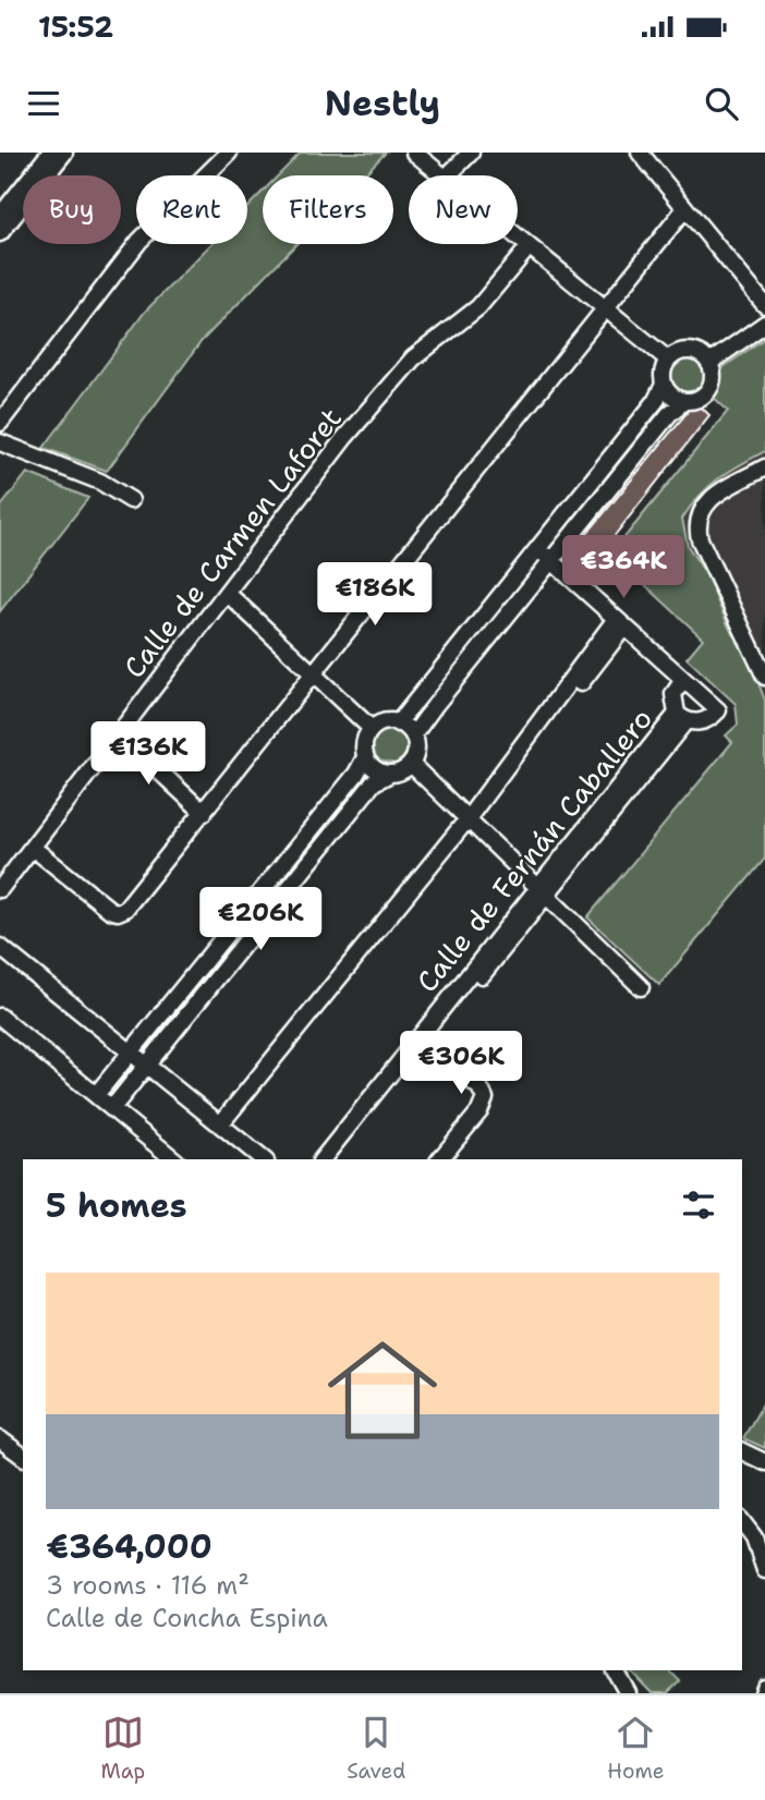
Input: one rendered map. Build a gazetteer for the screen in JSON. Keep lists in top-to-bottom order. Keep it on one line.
{"streets":{"street":["Calle de Carmen Laforet","Calle de Fernán Caballero"]},"page":{"status":"15:52","header":"Nestly","chip":["Buy","Rent","Filters","New"],"price":["€364K","€186K","€136K","€206K","€306K"],"heading":"5 homes","list":[{"name":"€364,000","note":"3 rooms · 116 m² · Calle de Concha Espina"}],"tabs":["Map","Saved","Home"]}}
